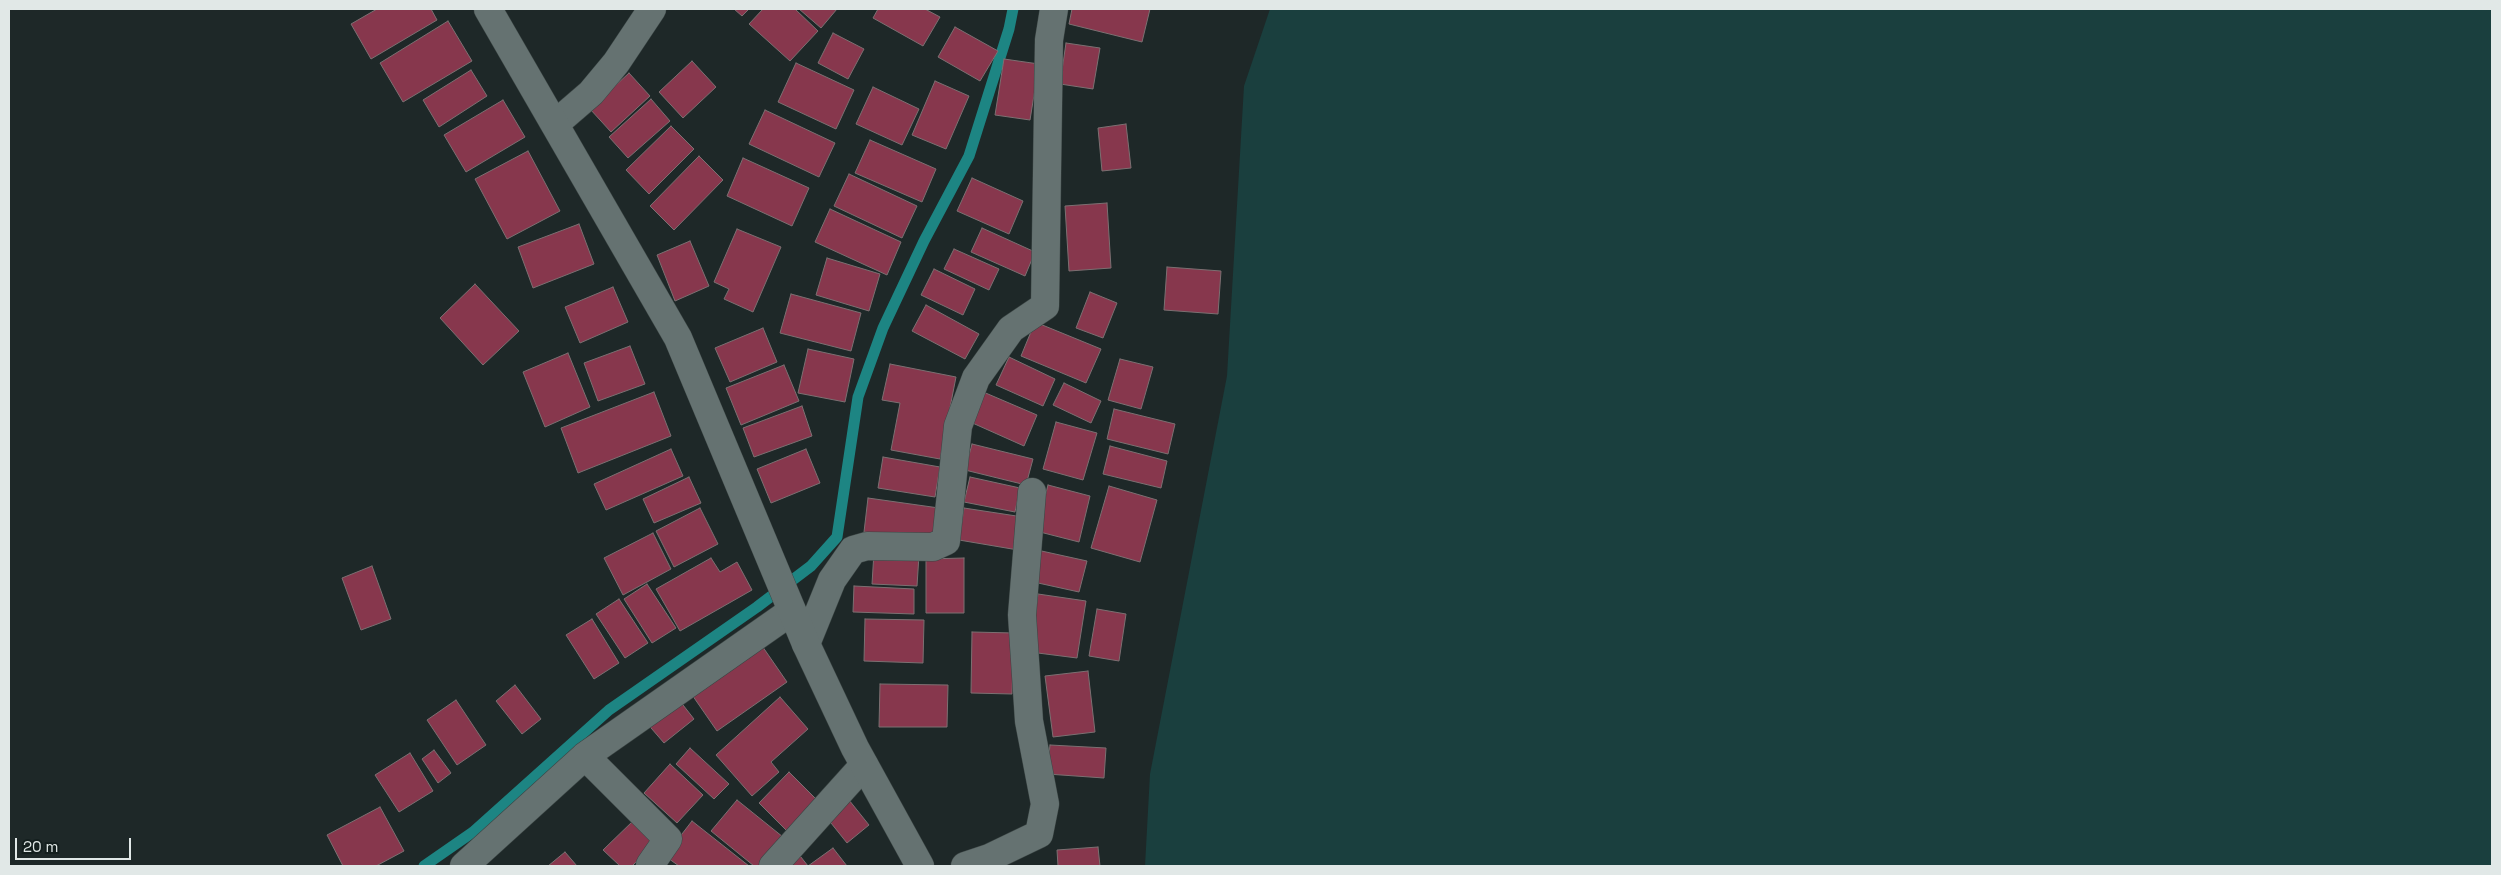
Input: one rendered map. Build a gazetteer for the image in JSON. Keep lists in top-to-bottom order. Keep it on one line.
{"scale_bar":"20 m"}
